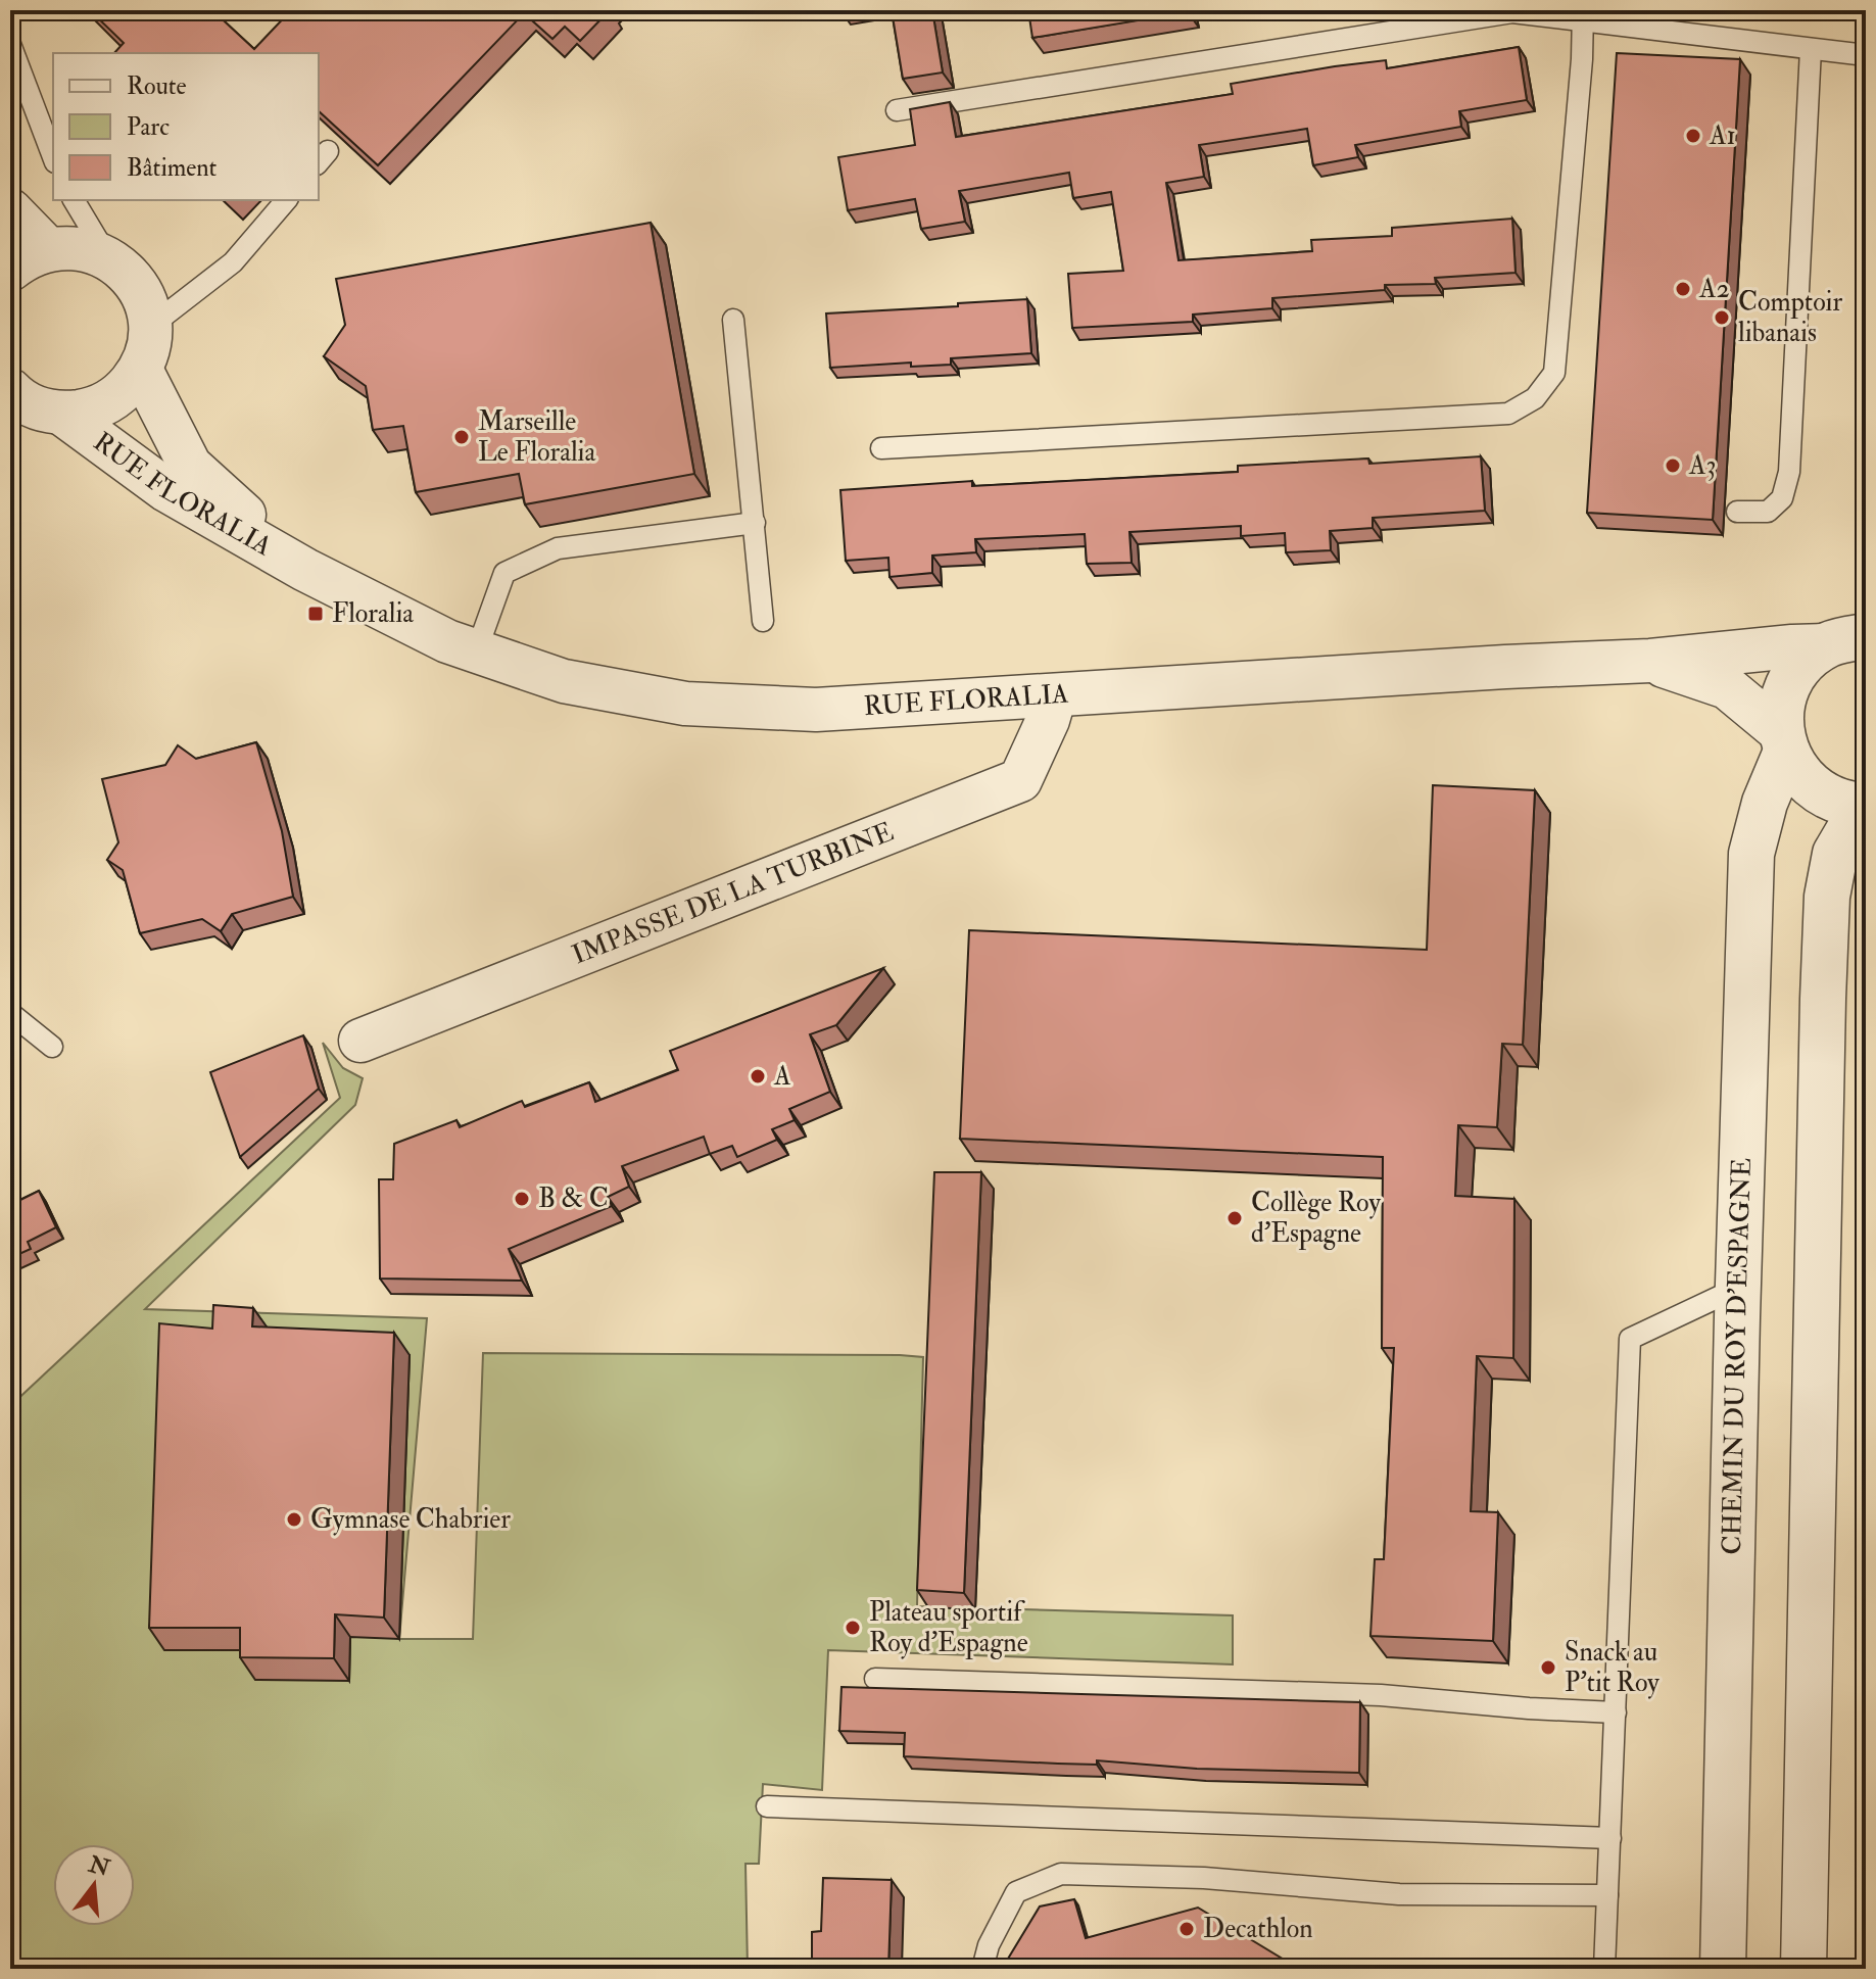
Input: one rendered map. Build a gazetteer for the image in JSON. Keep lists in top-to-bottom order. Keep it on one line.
{"streets":{"street":["RUE FLORALIA","IMPASSE DE LA TURBINE","CHEMIN DU ROY D'ESPAGNE"]},"crossings":[["RUE FLORALIA","IMPASSE DE LA TURBINE"],["RUE FLORALIA","CHEMIN DU ROY D'ESPAGNE"]],"places":{"other":["A1","A2","Comptoir libanais","Marseille Le Floralia","A3","A","B & C","Collège Roy d'Espagne","Gymnase Chabrier","Plateau sportif Roy d'Espagne","Snack au P'tit Roy","Decathlon"],"transit":["Floralia"]},"legend":["Route","Parc","Bâtiment"],"north":"top"}
